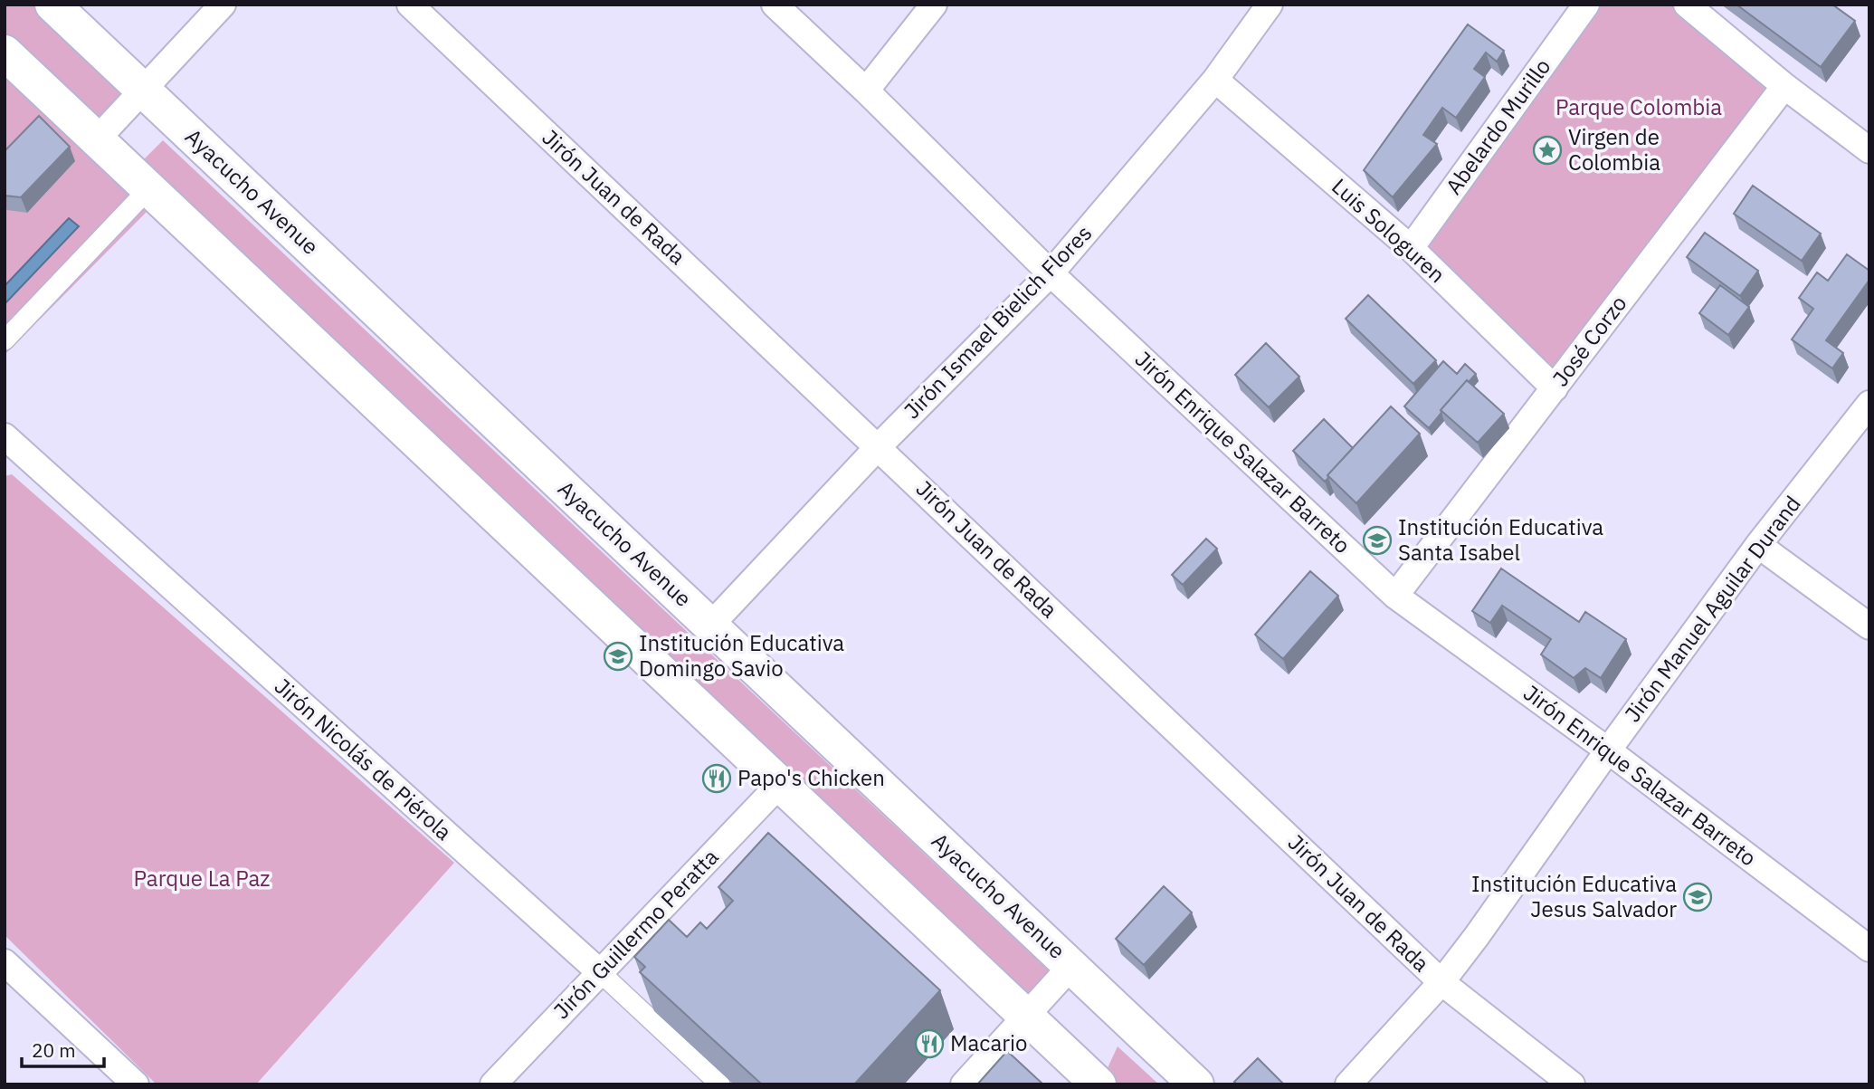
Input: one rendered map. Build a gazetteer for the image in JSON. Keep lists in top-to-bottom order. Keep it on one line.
{"streets":{"main road":["Ayacucho Avenue"],"street":["Abelardo Murillo","Jirón Juan de Rada","Luis Sologuren","Jirón Ismael Bielich Flores","José Corzo","Jirón Enrique Salazar Barreto","Jirón Manuel Aguilar Durand","Jirón Nicolás de Piérola","Jirón Guillermo Peratta"]},"crossings":[["Abelardo Murillo","Luis Sologuren"],["Ayacucho Avenue","Jirón Ismael Bielich Flores"],["Jirón Juan de Rada","Jirón Ismael Bielich Flores"],["Jirón Juan de Rada","Jirón Manuel Aguilar Durand"],["Luis Sologuren","Jirón Ismael Bielich Flores"],["Luis Sologuren","José Corzo"],["Jirón Ismael Bielich Flores","Jirón Enrique Salazar Barreto"],["José Corzo","Jirón Enrique Salazar Barreto"],["Jirón Enrique Salazar Barreto","Jirón Manuel Aguilar Durand"],["Jirón Nicolás de Piérola","Jirón Guillermo Peratta"]],"parks":["Parque Colombia","Parque La Paz"],"places":{"place":["Virgen de Colombia"],"school or university":["Institución Educativa Santa Isabel","Institución Educativa Domingo Savio","Institución Educativa Jesus Salvador"],"restaurant":["Papo's Chicken","Macario"]},"scale_bar":"20 m"}
